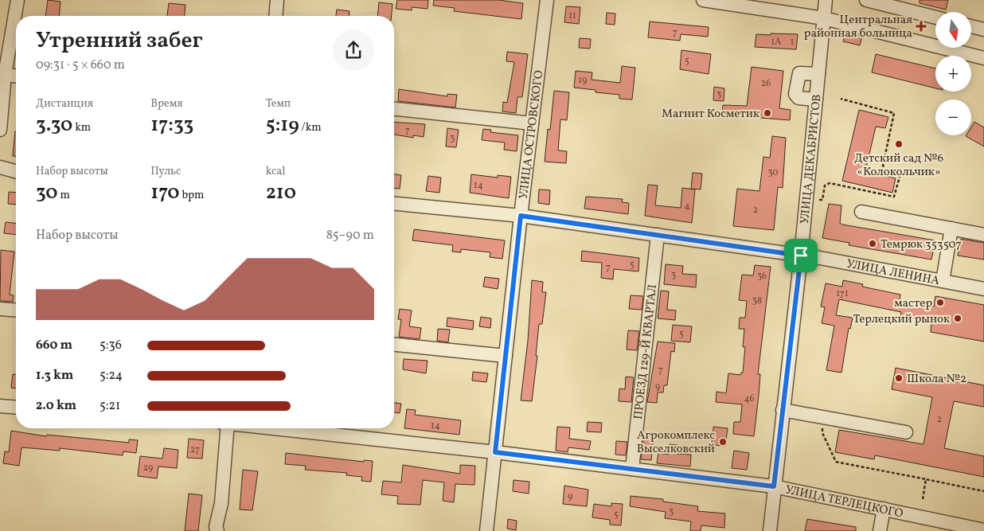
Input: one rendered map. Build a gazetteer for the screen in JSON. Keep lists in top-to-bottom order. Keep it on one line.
{"streets":{"street":["УЛИЦА ОСТРОВСКОГО","УЛИЦА ДЕКАБРИСТОВ","УЛИЦА ЛЕНИНА","ПРОЕЗД 129-Й КВАРТАЛ","УЛИЦА ТЕРЛЕЦКОГО"]},"crossings":[["УЛИЦА ОСТРОВСКОГО","УЛИЦА ЛЕНИНА"],["УЛИЦА ОСТРОВСКОГО","УЛИЦА ТЕРЛЕЦКОГО"],["УЛИЦА ДЕКАБРИСТОВ","УЛИЦА ЛЕНИНА"],["УЛИЦА ДЕКАБРИСТОВ","УЛИЦА ТЕРЛЕЦКОГО"],["УЛИЦА ЛЕНИНА","ПРОЕЗД 129-Й КВАРТАЛ"],["ПРОЕЗД 129-Й КВАРТАЛ","УЛИЦА ТЕРЛЕЦКОГО"]],"places":{"health":["Центральная районная больница"],"other":["Магнит Косметик","Детский сад №6 «Колокольчик»","Темрюк 353507","мастер","Терлецкий рынок","Школа №2","Агрокомплекс Выселковский"]},"house_numbers":["11","7","1А","1","5","19","26","3","7","3","30","14","4","2","5","7","3","36","171","38","5","7","9","46","2","14","27","29","9","3","5"],"north":"bottom","page":{"map_buttons":["+","−"],"heading":["Утренний забег","09:31 · 5 × 660 m"],"stats":[["Дистанция","3.30 km"],["Время","17:33"],["Темп","5:19 /km"],["Набор высоты","30 m"],["Пульс","170 bpm"],["kcal","210"]],"chart":["Набор высоты","85–90 m"],"list":[{"name":"660 m","note":"5:36"},{"name":"1.3 km","note":"5:24"},{"name":"2.0 km","note":"5:21"}]}}
